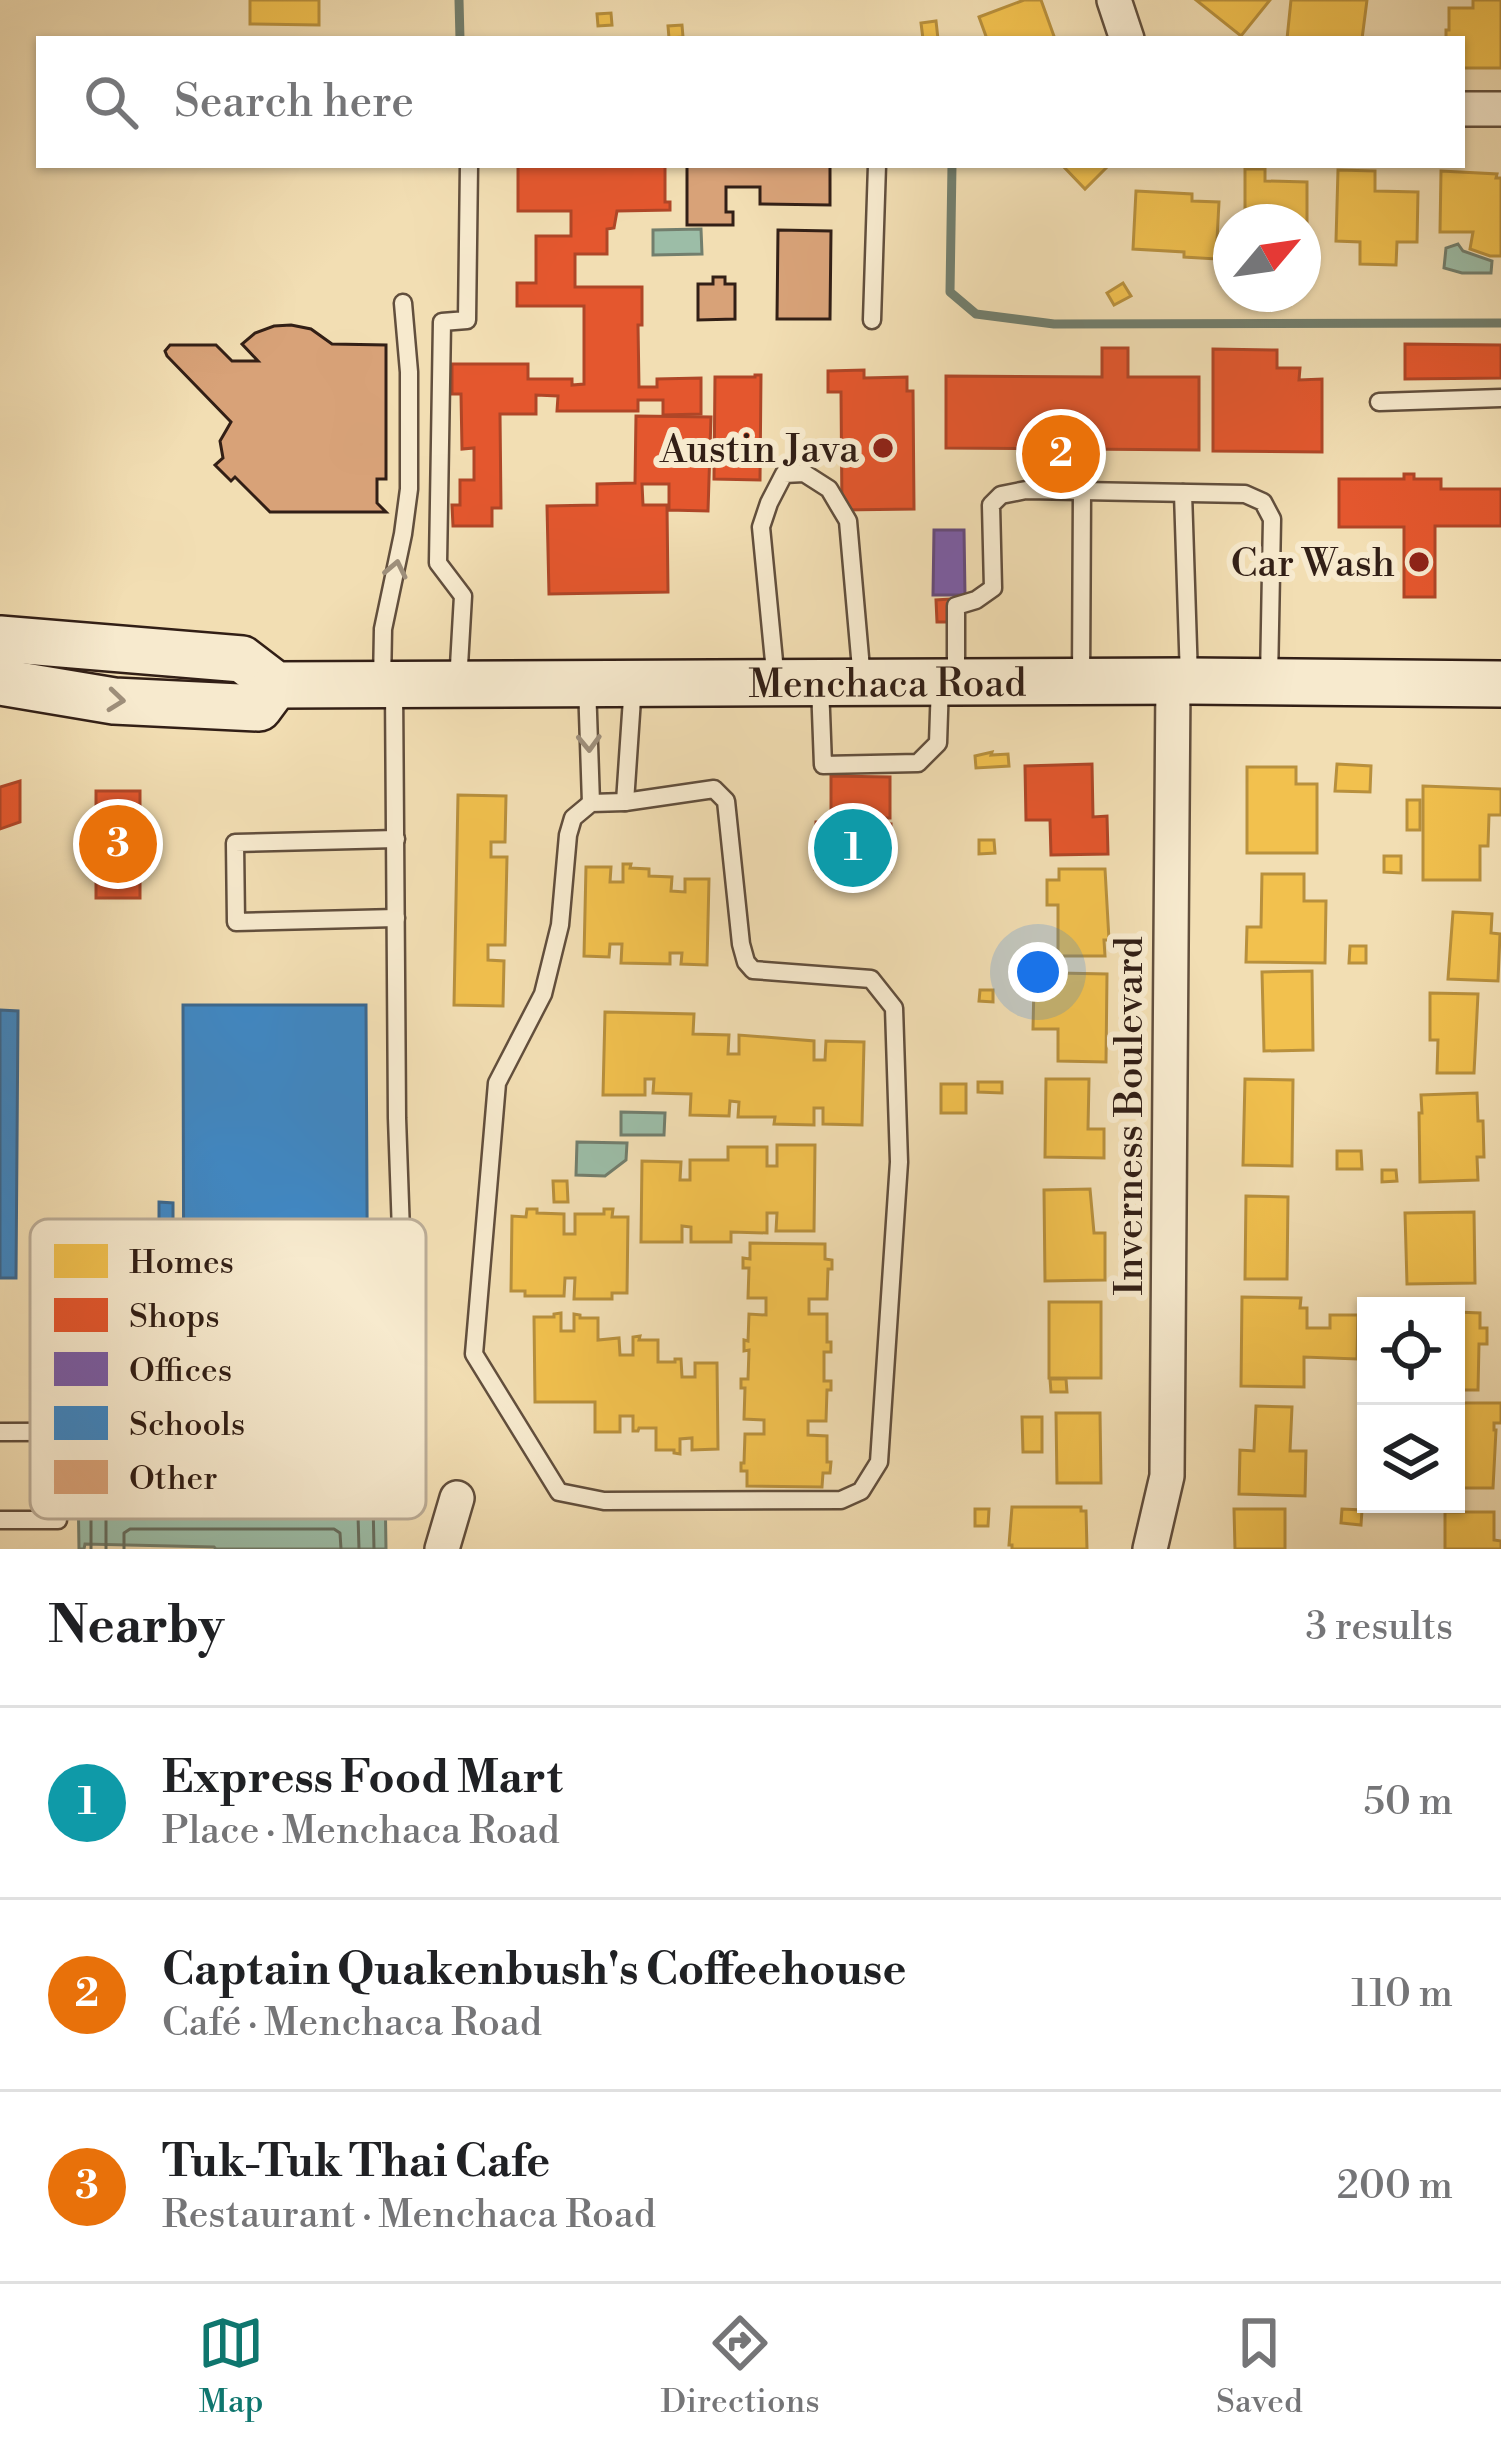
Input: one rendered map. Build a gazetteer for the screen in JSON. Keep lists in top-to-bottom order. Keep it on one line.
{"streets":{"main road":["Menchaca Road"],"street":["Inverness Boulevard"]},"crossings":[["Menchaca Road","Inverness Boulevard"]],"places":["Austin Java","Car Wash"],"legend":["Homes","Shops","Offices","Schools","Other"],"north":"top right","page":{"search":"Search here","pins":["2","3","1"],"heading":["Nearby","3 results"],"list":[{"mark":"1","name":"Express Food Mart","note":"Place · Menchaca Road","value":"50 m"},{"mark":"2","name":"Captain Quakenbush's Coffeehouse","note":"Café · Menchaca Road","value":"110 m"},{"mark":"3","name":"Tuk-Tuk Thai Cafe","note":"Restaurant · Menchaca Road","value":"200 m"}],"nav":["Map","Directions","Saved"]}}
